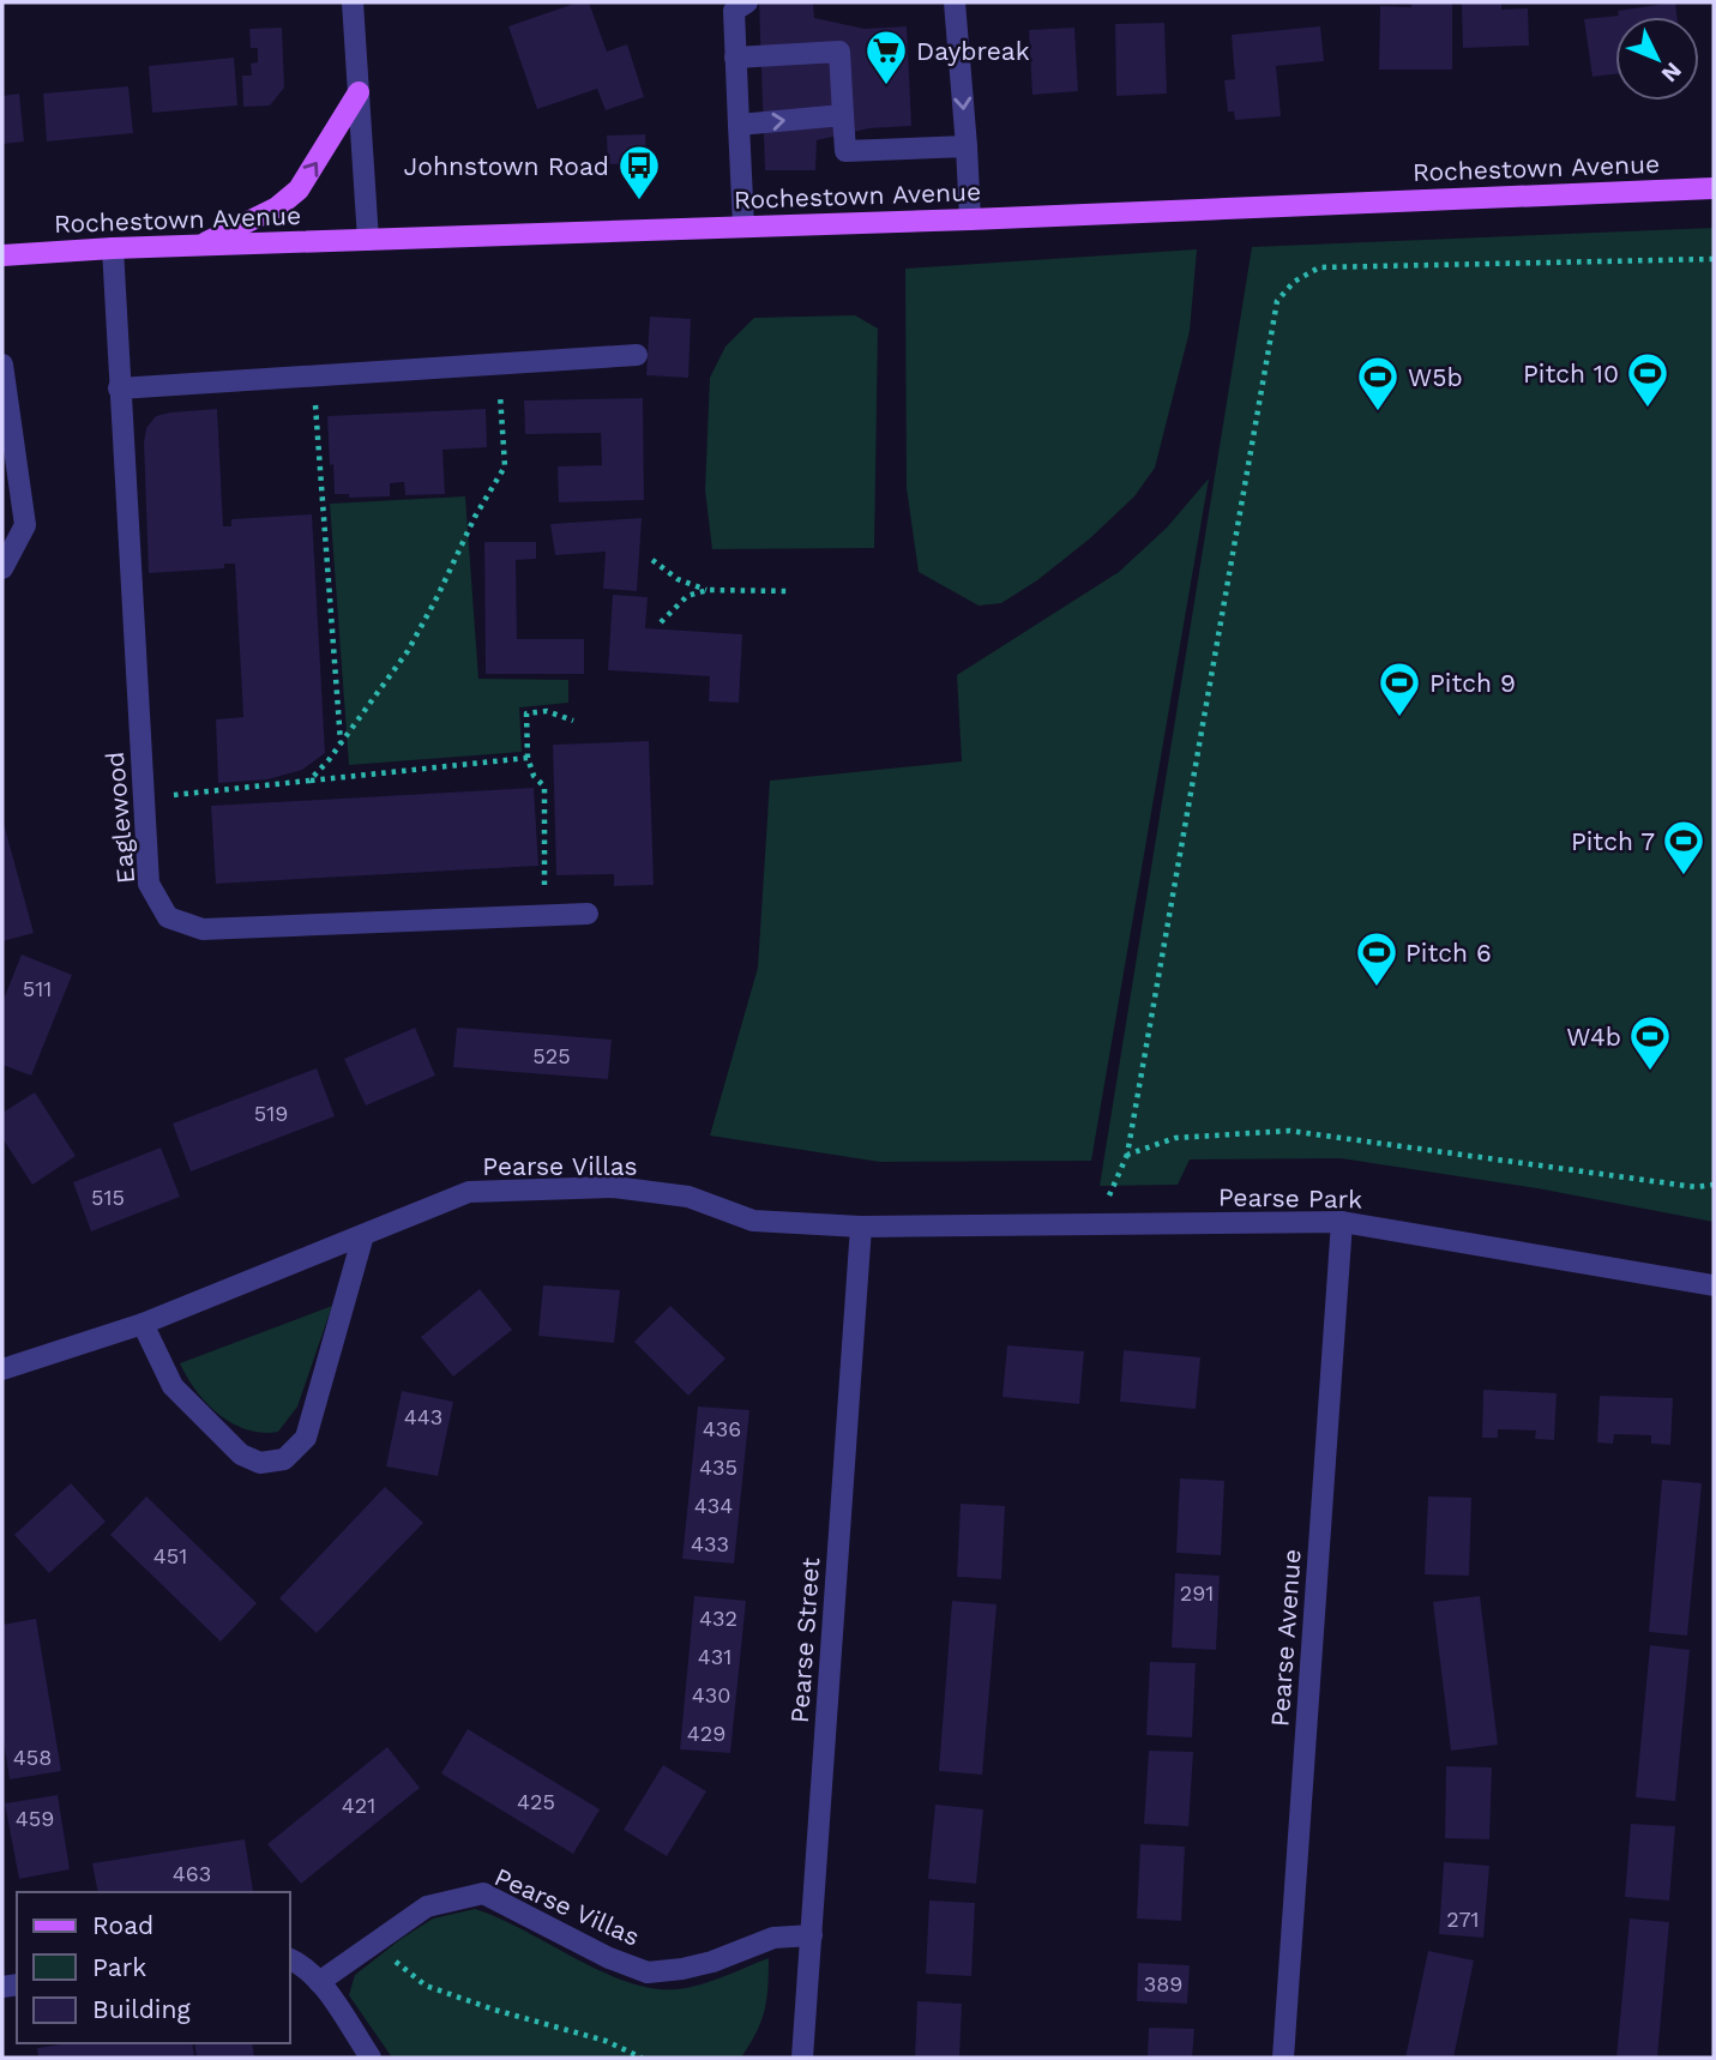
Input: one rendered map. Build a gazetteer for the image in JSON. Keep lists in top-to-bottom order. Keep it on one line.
{"streets":{"main road":["Rochestown Avenue"],"street":["Eaglewood","Pearse Villas","Pearse Park","Pearse Avenue","Pearse Street"]},"crossings":[["Rochestown Avenue","Eaglewood"],["Pearse Villas","Pearse Park"],["Pearse Villas","Pearse Street"],["Pearse Park","Pearse Avenue"],["Pearse Park","Pearse Street"]],"places":{"supermarket":["Daybreak"],"bus stop":["Johnstown Road"],"sports":["Pitch 10","W5b","Pitch 9","Pitch 7","Pitch 6","W4b"]},"house_numbers":["511","525","519","515","443","436","435","434","433","451","291","432","431","430","429","458","425","421","459","463","271","389"],"legend":["Road","Park","Building"],"north":"bottom right"}
